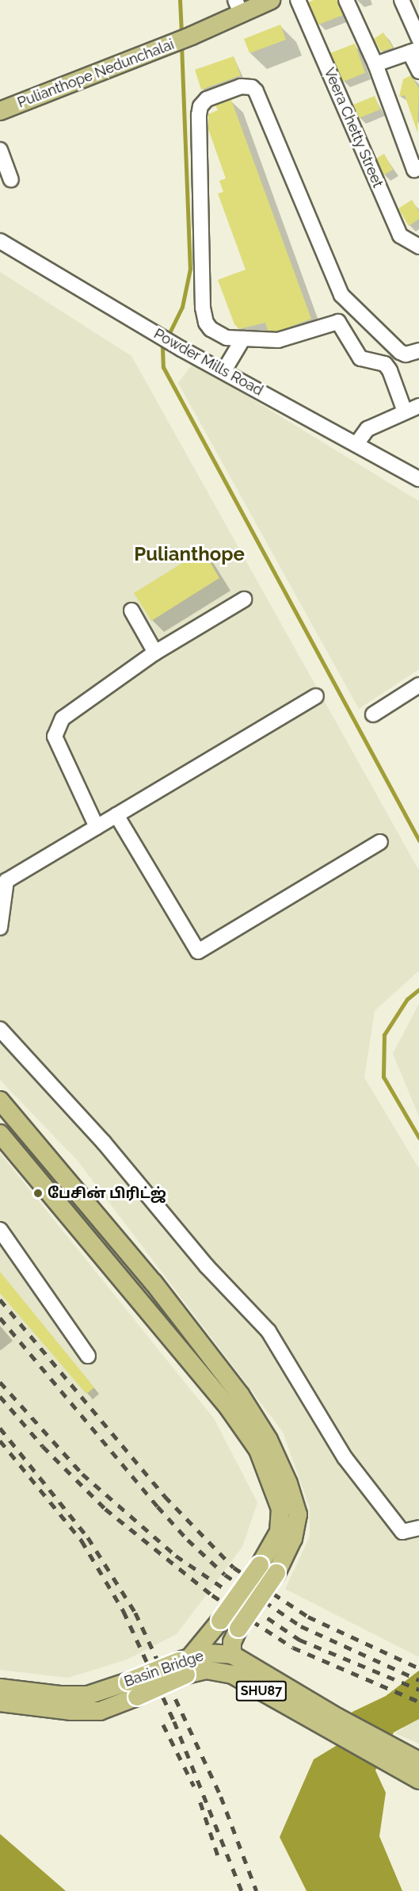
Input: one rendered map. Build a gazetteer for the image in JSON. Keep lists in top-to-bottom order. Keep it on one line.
{"streets":{"main road":["Pulianthope Nedunchalai","Basin Bridge","SHU87"],"street":["Veera Chetty Street","Powder Mills Road"]},"crossings":[["Basin Bridge","SHU87"]],"districts":["Pulianthope"],"places":["பேசின் பிரிட்ஜ்"]}
